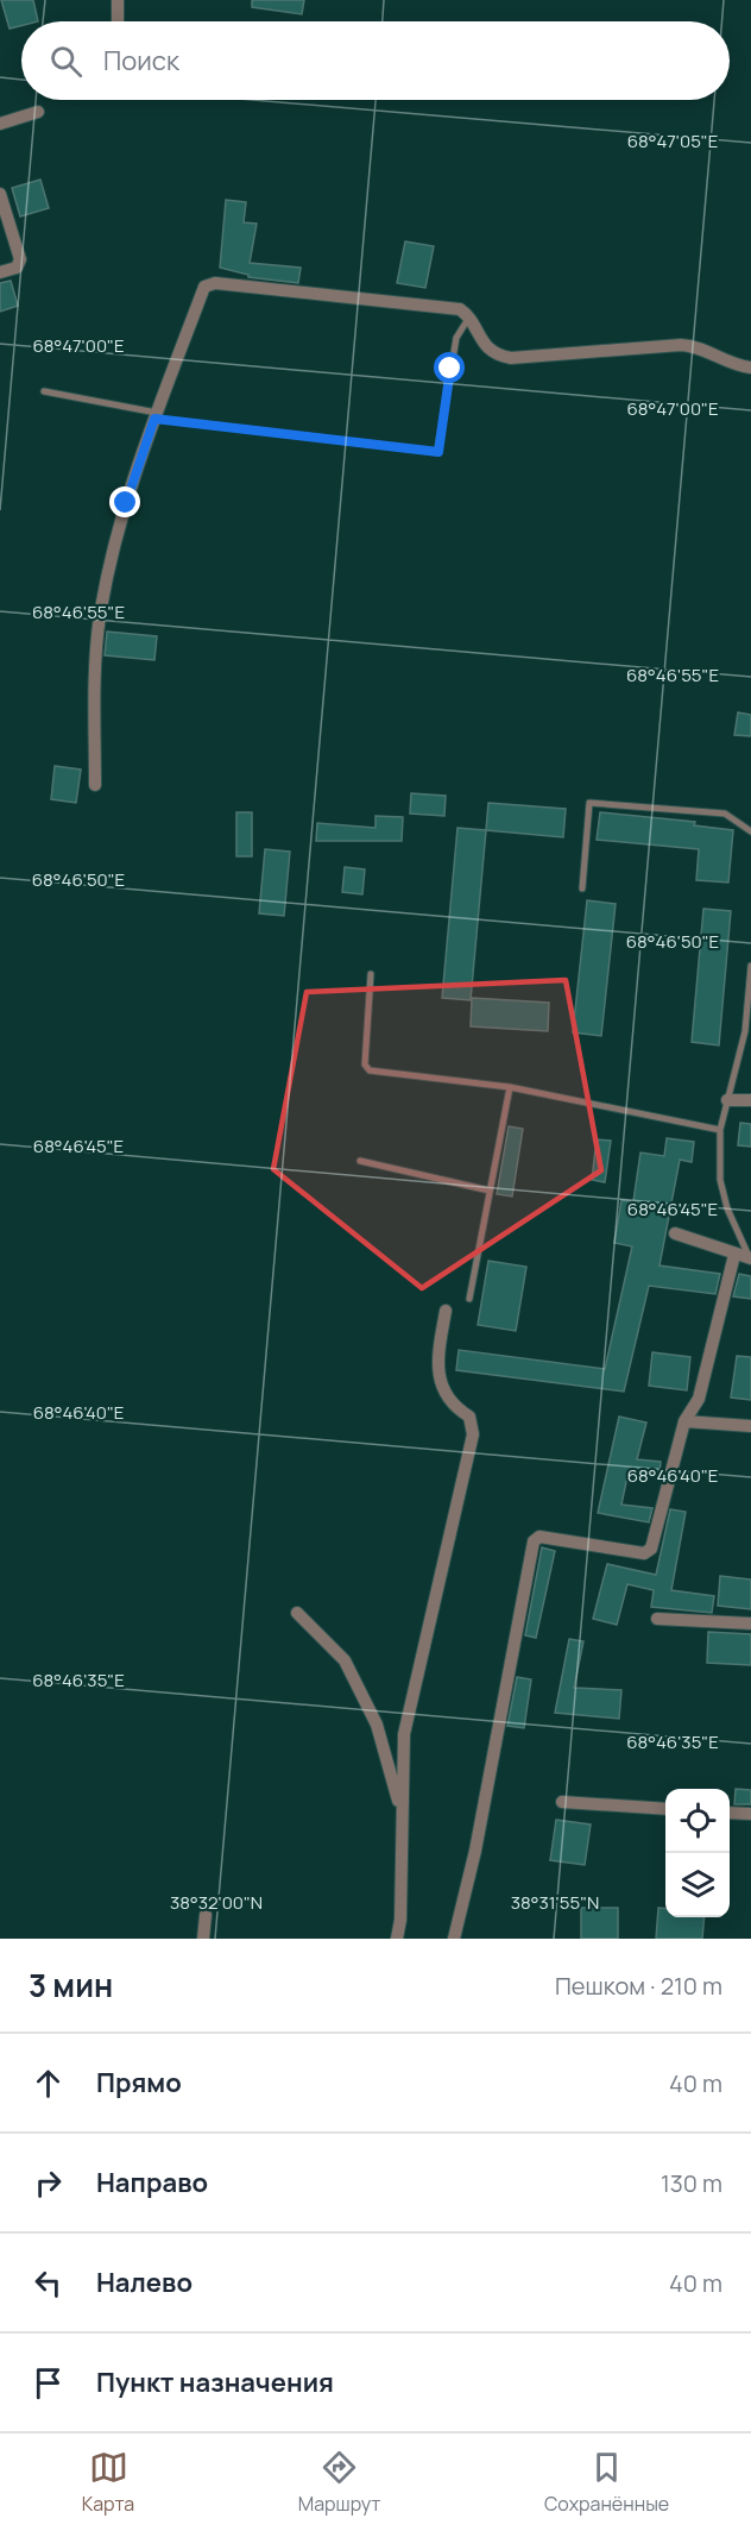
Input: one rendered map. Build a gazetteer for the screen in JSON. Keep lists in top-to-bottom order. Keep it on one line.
{"page":{"search":"Поиск","heading":["3 мин","Пешком · 210 m"],"list":[["Прямо","40 m"],["Направо","130 m"],["Налево","40 m"],"Пункт назначения"],"nav":["Карта","Маршрут","Сохранённые"]},"coordinates":["68°47'05\"E","68°47'00\"E","68°46'55\"E","68°46'50\"E","68°46'45\"E","68°46'40\"E","68°46'35\"E","38°32'00\"N","38°31'55\"N"]}
